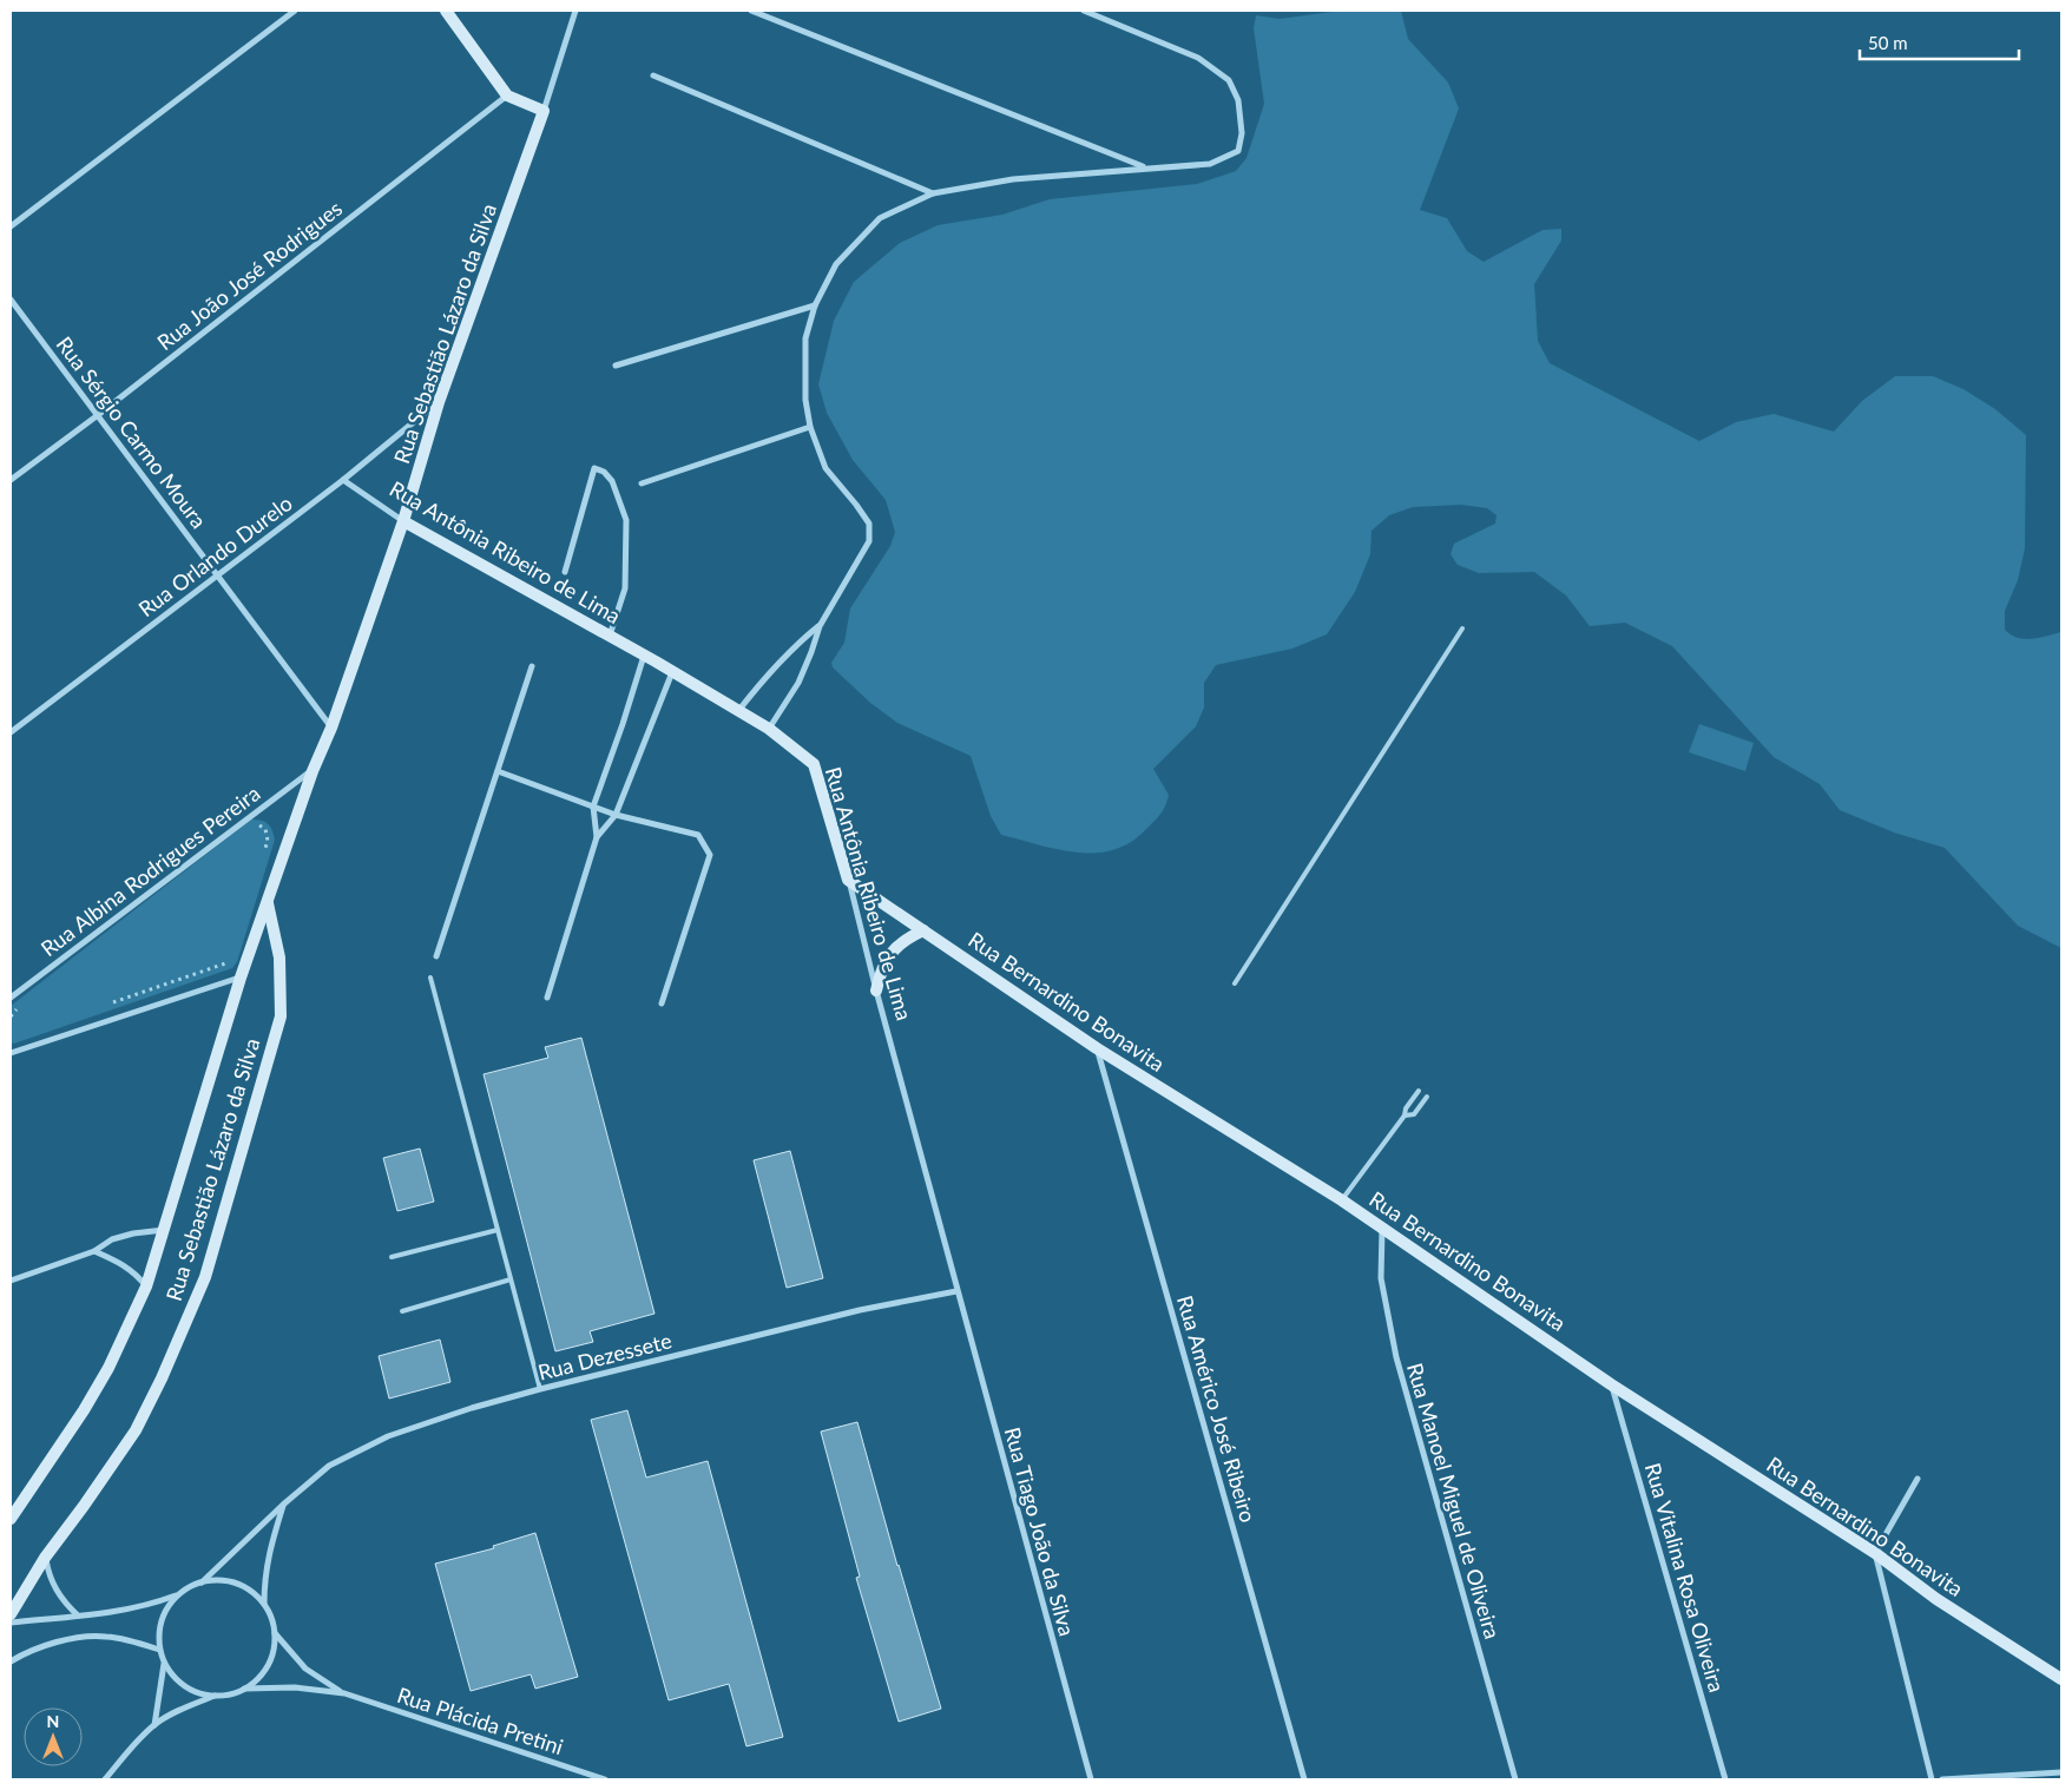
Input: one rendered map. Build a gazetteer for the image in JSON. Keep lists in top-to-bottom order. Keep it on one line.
{"streets":{"street":["Rua João José Rodrigues","Rua Sebastião Lázaro da Silva","Rua Sérgio Carmo Moura","Rua Antônia Ribeiro de Lima","Rua Orlando Durelo","Rua Albina Rodrigues Pereira","Rua Bernardino Bonavita","Rua Dezessete","Rua Américo José Ribeiro","Rua Manoel Miguel de Oliveira","Rua Tiago João da Silva","Rua Vitalina Rosa Oliveira","Rua Plácida Pretini"]},"crossings":[["Rua João José Rodrigues","Rua Sérgio Carmo Moura"],["Rua Sebastião Lázaro da Silva","Rua Sérgio Carmo Moura"],["Rua Sebastião Lázaro da Silva","Rua Antônia Ribeiro de Lima"],["Rua Sebastião Lázaro da Silva","Rua Orlando Durelo"],["Rua Sebastião Lázaro da Silva","Rua Albina Rodrigues Pereira"],["Rua Sérgio Carmo Moura","Rua Orlando Durelo"],["Rua Antônia Ribeiro de Lima","Rua Orlando Durelo"],["Rua Antônia Ribeiro de Lima","Rua Bernardino Bonavita"],["Rua Antônia Ribeiro de Lima","Rua Dezessete"],["Rua Antônia Ribeiro de Lima","Rua Tiago João da Silva"],["Rua Bernardino Bonavita","Rua Américo José Ribeiro"],["Rua Bernardino Bonavita","Rua Manoel Miguel de Oliveira"],["Rua Bernardino Bonavita","Rua Vitalina Rosa Oliveira"],["Rua Dezessete","Rua Tiago João da Silva"],["Rua Dezessete","Rua Plácida Pretini"]],"scale_bar":"50 m","north":"top"}
